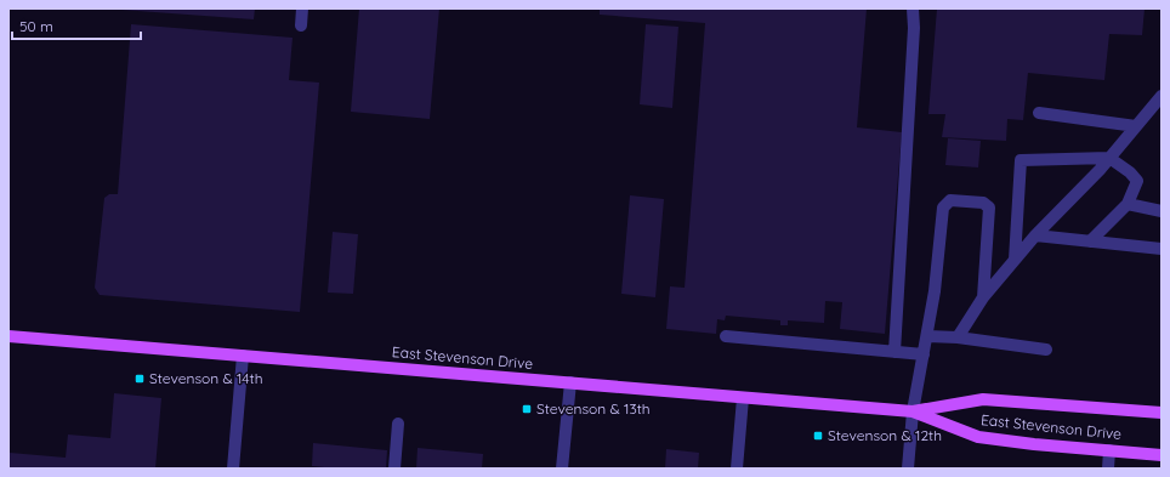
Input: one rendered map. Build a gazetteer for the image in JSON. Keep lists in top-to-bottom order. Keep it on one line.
{"streets":{"main road":["East Stevenson Drive"]},"places":{"transit":["Stevenson & 14th","Stevenson & 13th","Stevenson & 12th"]},"scale_bar":"50 m"}
